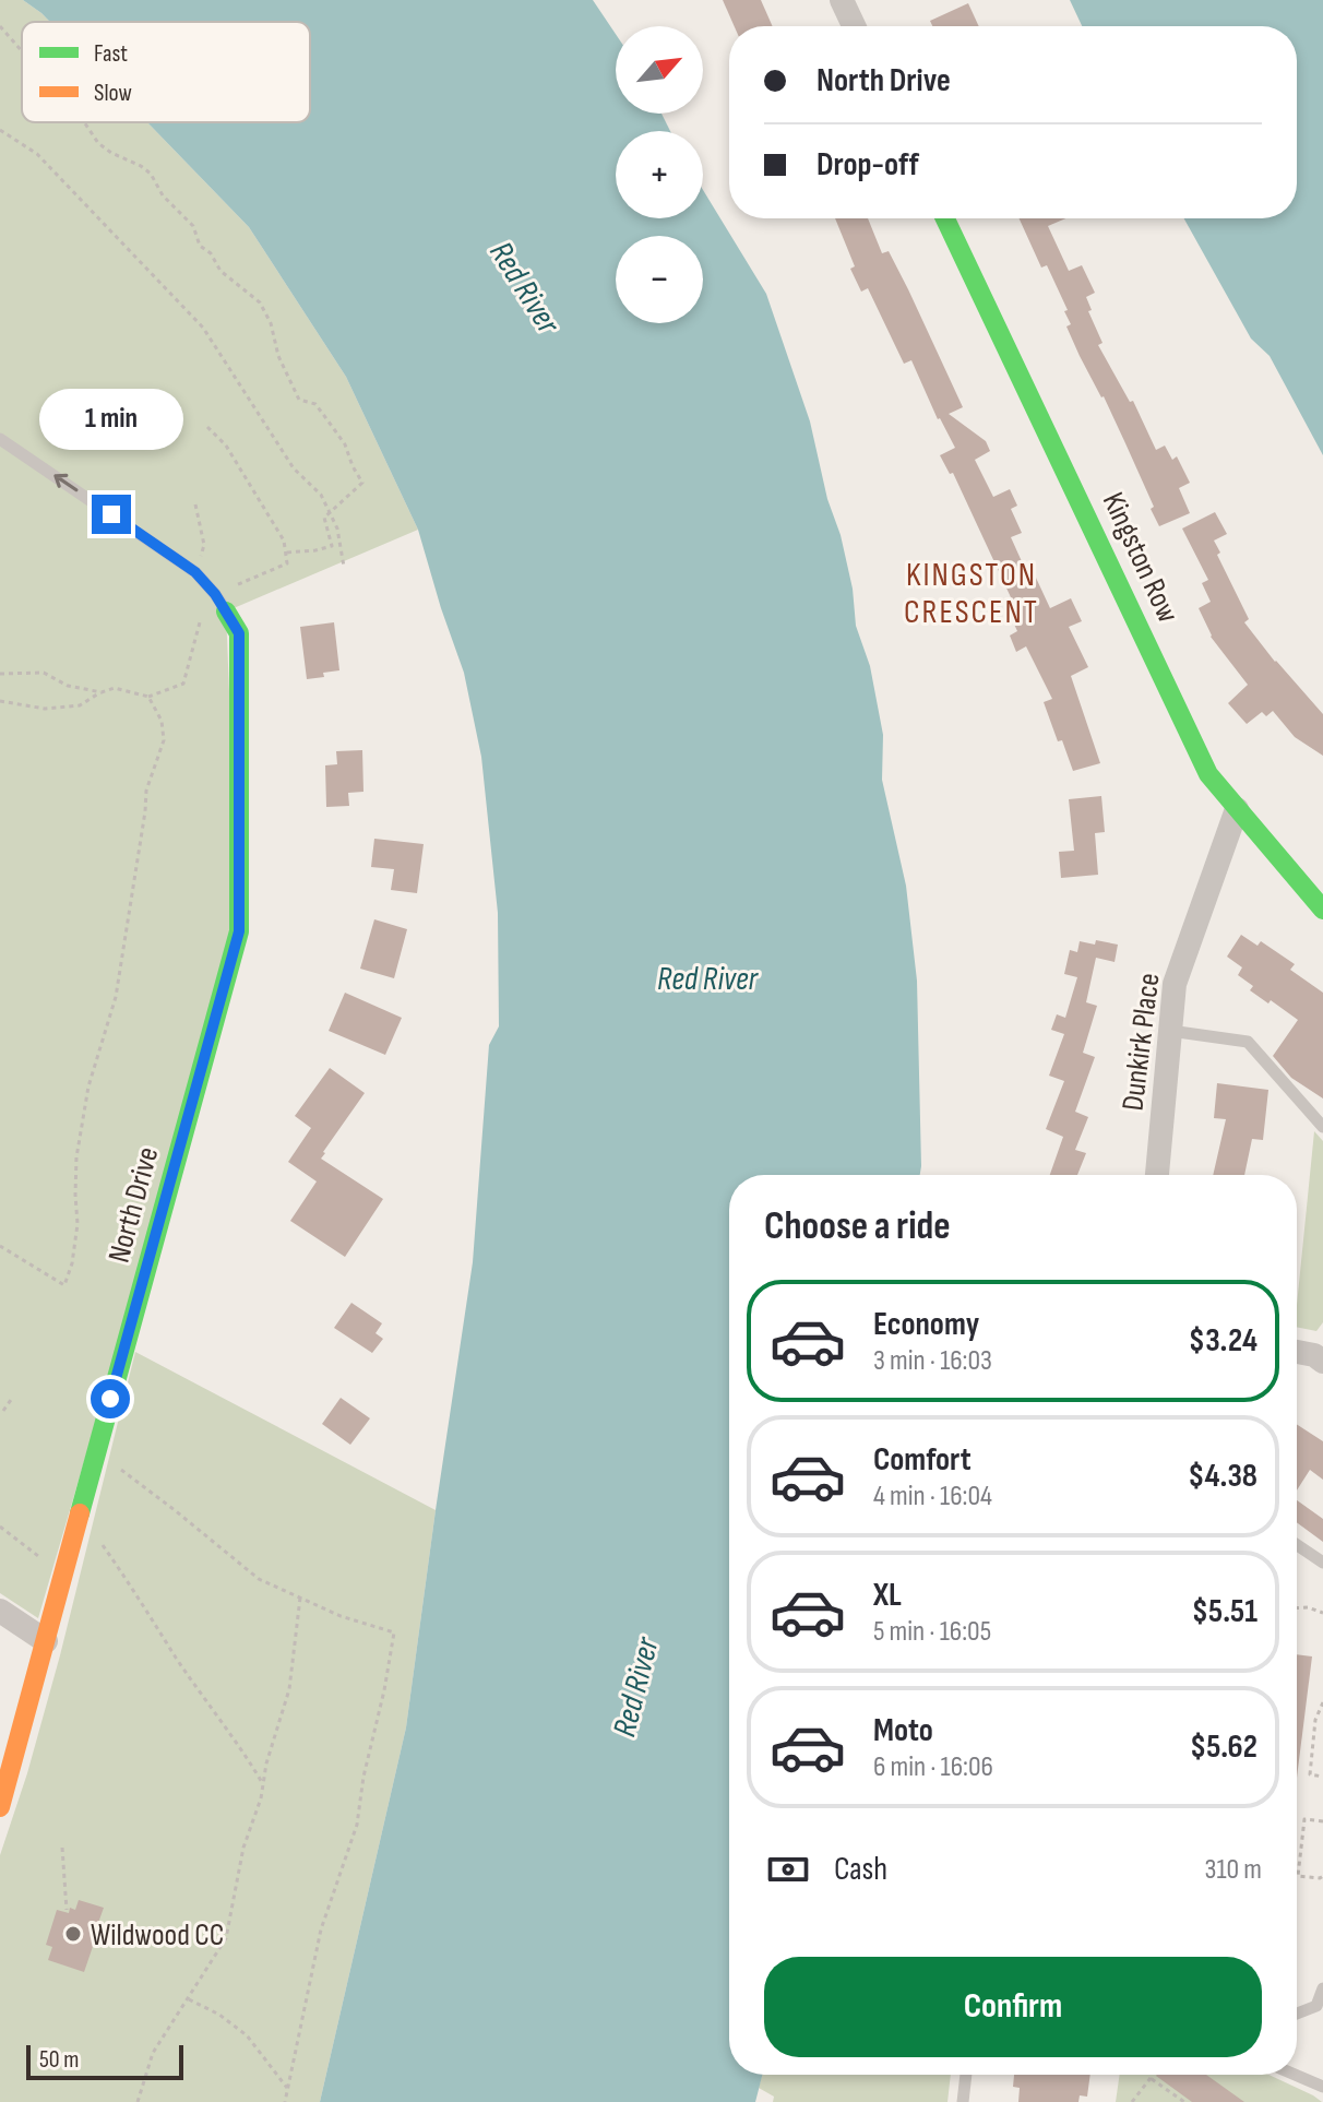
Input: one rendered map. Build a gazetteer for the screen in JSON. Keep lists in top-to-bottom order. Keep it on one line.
{"streets":{"street":["Kingston Row","Dunkirk Place","North Drive"]},"crossings":[["Kingston Row","Dunkirk Place"]],"districts":["KINGSTON CRESCENT"],"water":["Red River"],"places":["Wildwood CC"],"legend":["Fast","Slow"],"scale_bar":"50 m","north":"top right","page":{"map_buttons":["+","−"],"banner":["North Drive","Drop-off"],"bubble":"1 min","heading":"Choose a ride","list":[{"name":"Economy","note":"3 min · 16:03","value":"$3.24"},{"name":"Comfort","note":"4 min · 16:04","value":"$4.38"},{"name":"XL","note":"5 min · 16:05","value":"$5.51"},{"name":"Moto","note":"6 min · 16:06","value":"$5.62"}],"pay":["Cash","310 m"],"buttons":"Confirm","scale":"50 m"}}
